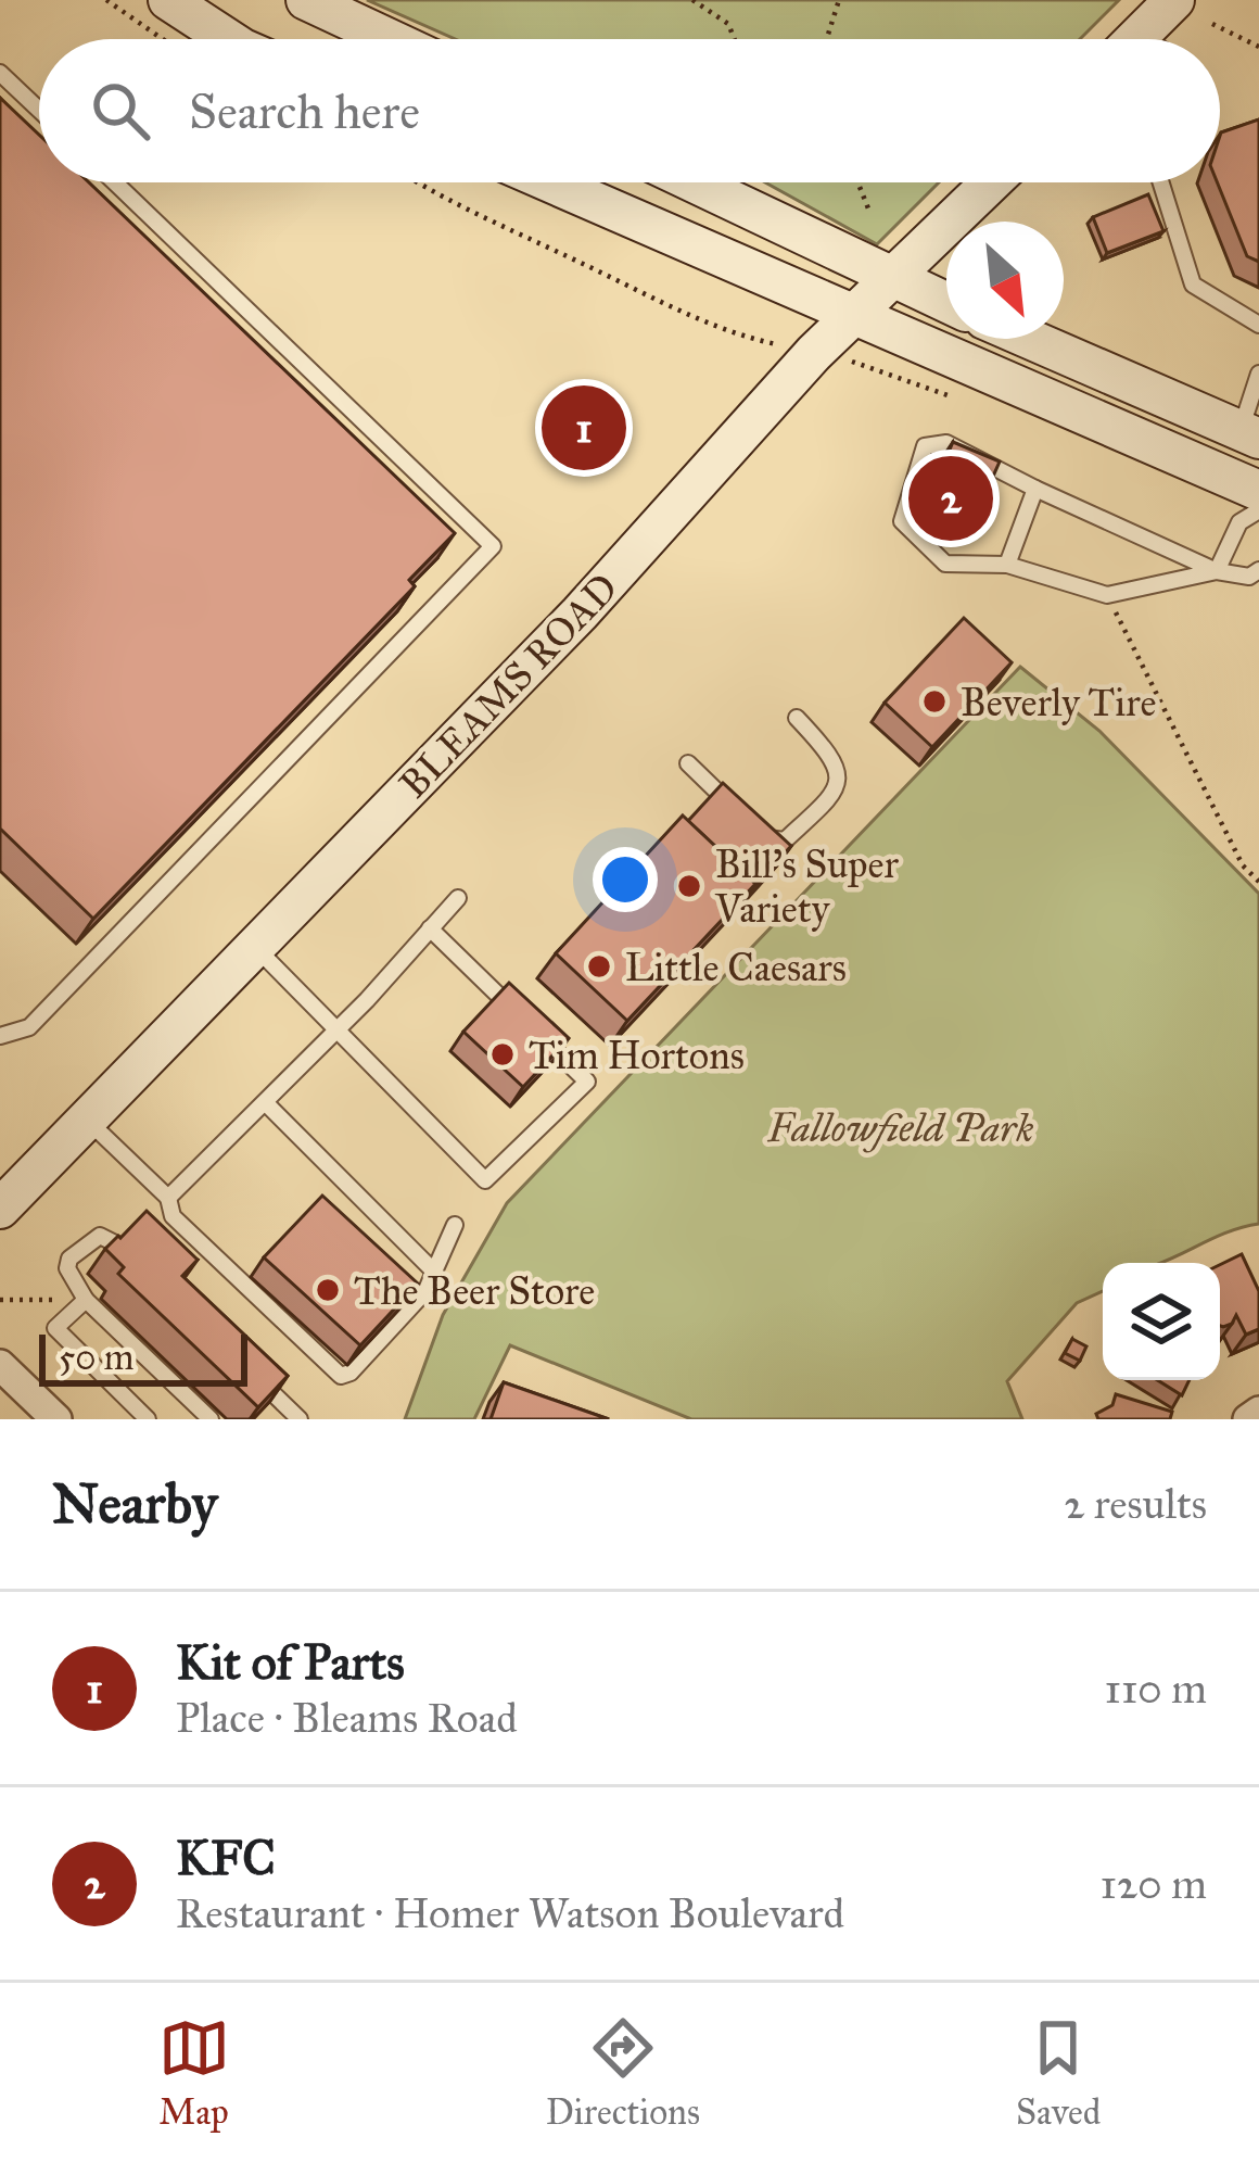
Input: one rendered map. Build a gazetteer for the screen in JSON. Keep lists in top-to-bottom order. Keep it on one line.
{"streets":{"main road":["BLEAMS ROAD"]},"parks":["Fallowfield Park"],"places":["Beverly Tire","Bill's Super Variety","Little Caesars","Tim Hortons","The Beer Store"],"scale_bar":"50 m","north":"bottom right","page":{"search":"Search here","pins":["1","2"],"scale":"50 m","heading":["Nearby","2 results"],"list":[{"mark":"1","name":"Kit of Parts","note":"Place · Bleams Road","value":"110 m"},{"mark":"2","name":"KFC","note":"Restaurant · Homer Watson Boulevard","value":"120 m"}],"nav":["Map","Directions","Saved"]}}
